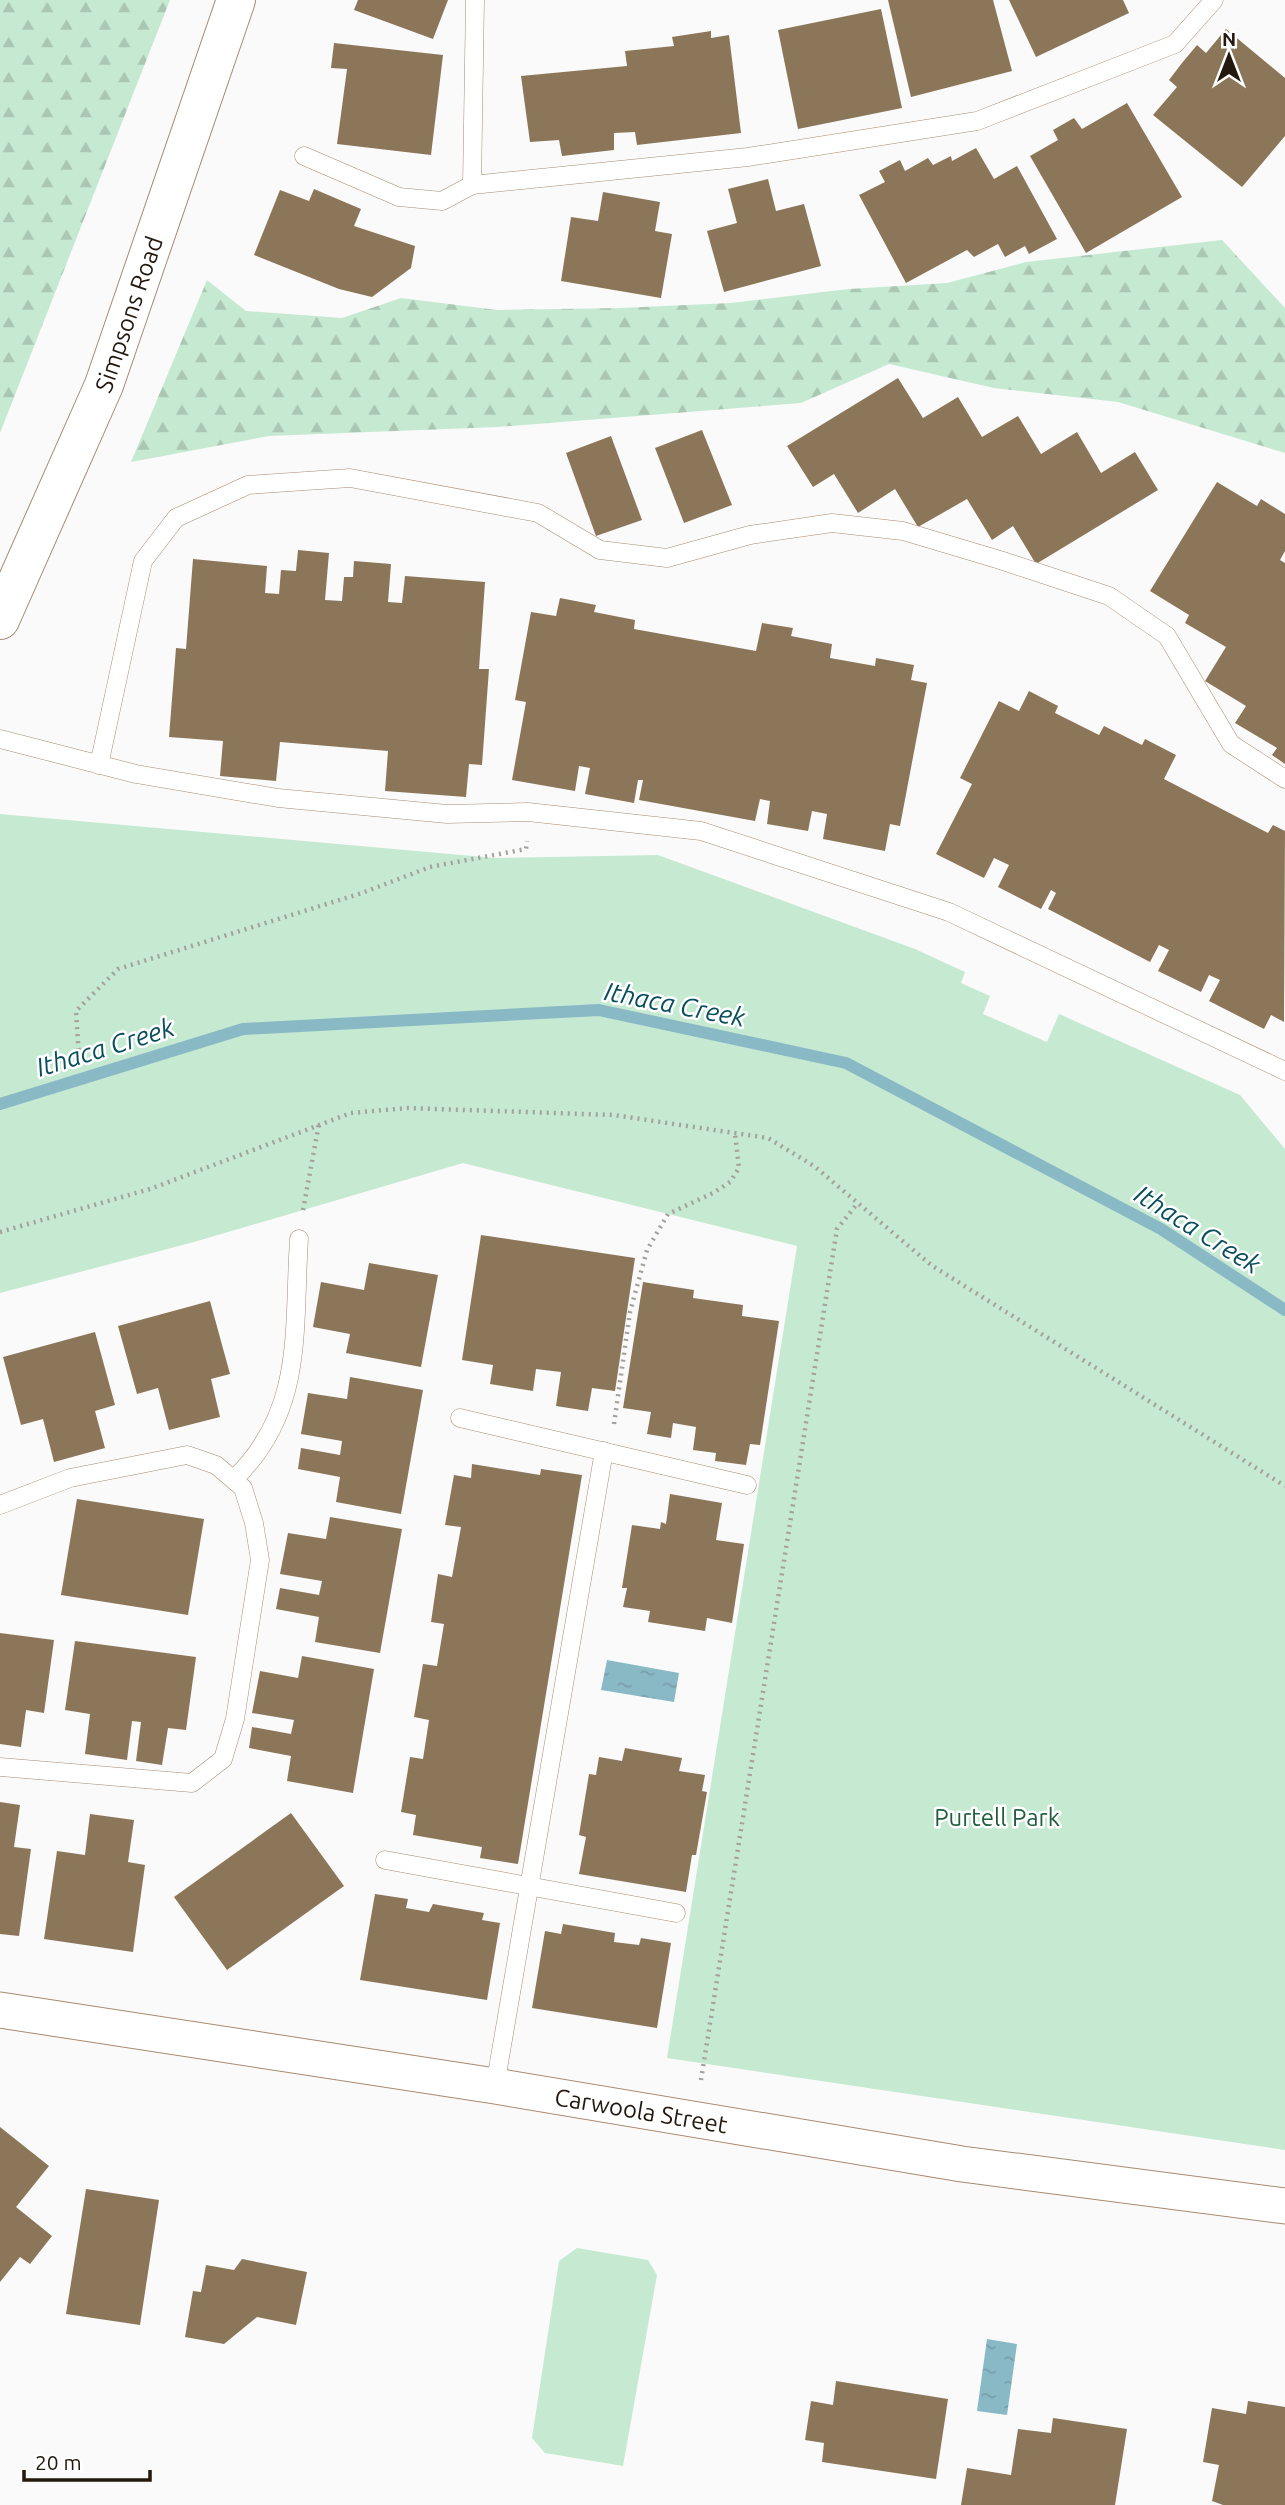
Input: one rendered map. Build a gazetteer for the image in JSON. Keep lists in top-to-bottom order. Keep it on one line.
{"streets":{"main road":["Simpsons Road"],"street":["Carwoola Street"]},"water":["Ithaca Creek"],"parks":["Purtell Park"],"scale_bar":"20 m","north":"top"}
